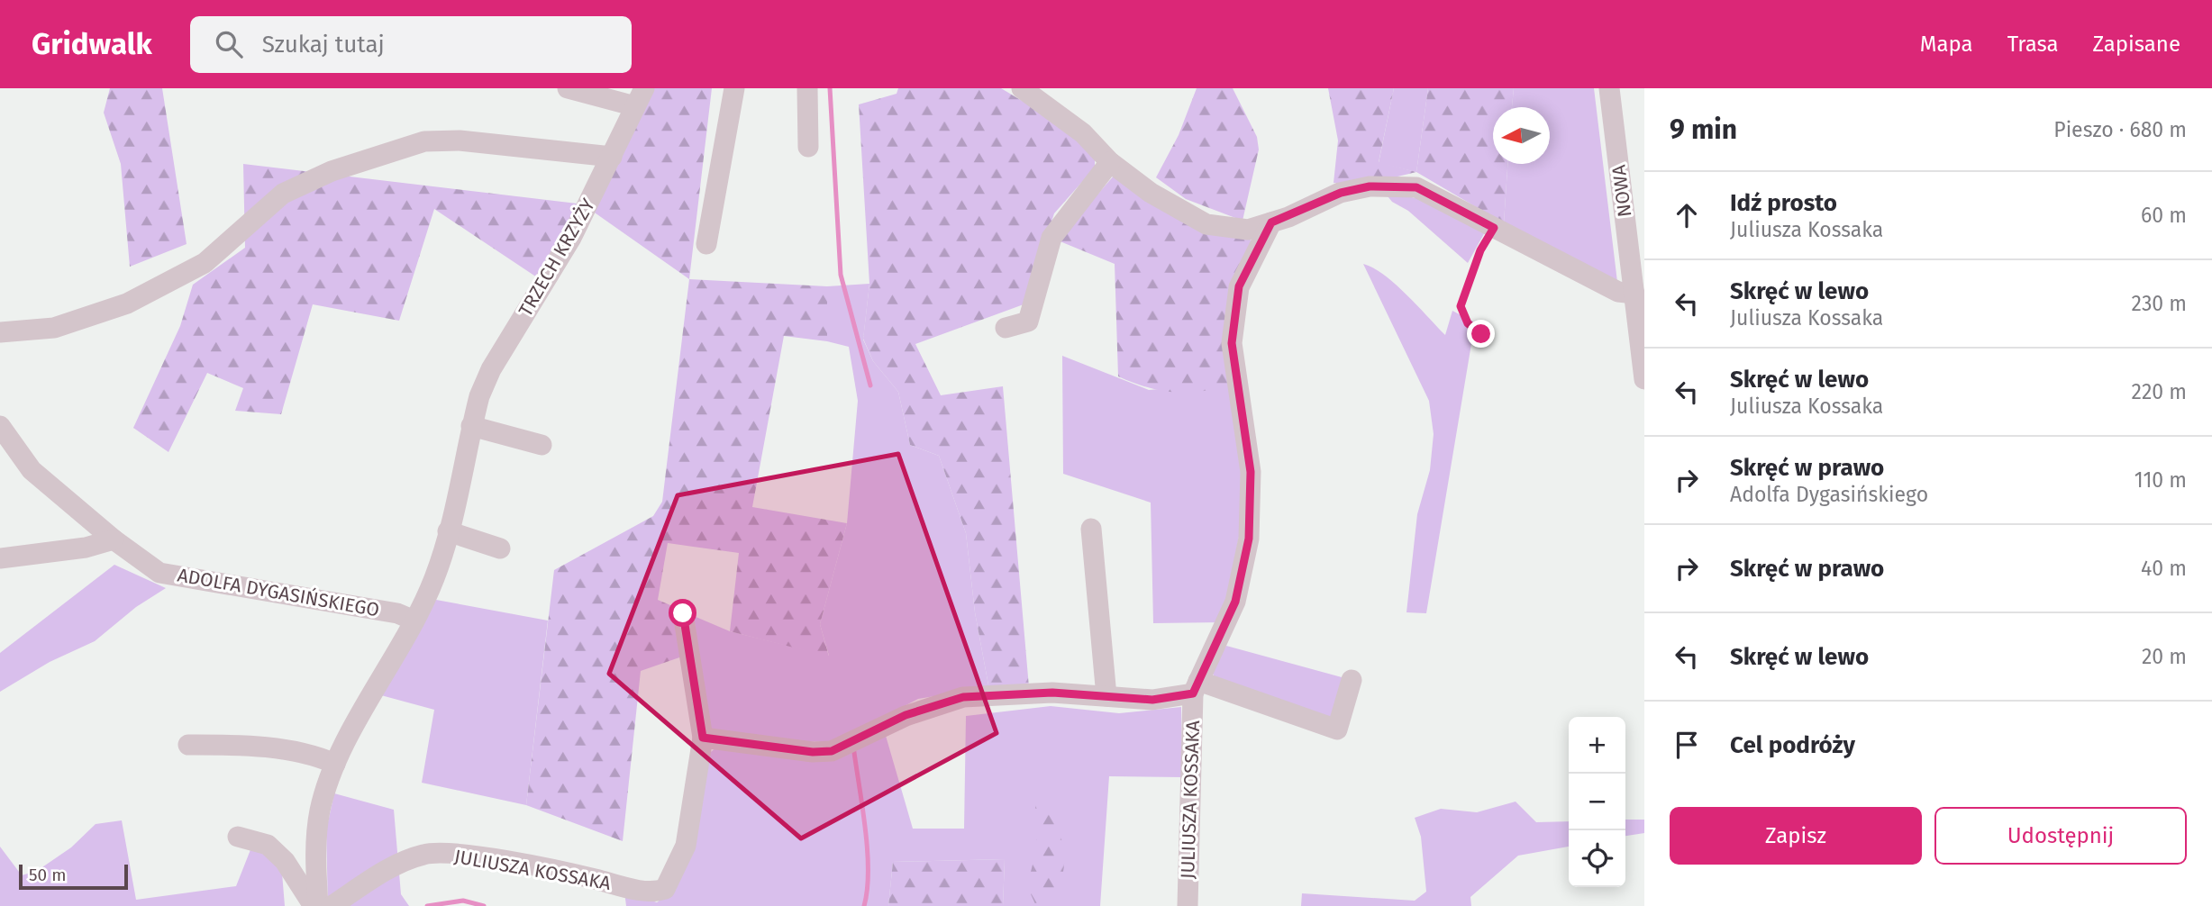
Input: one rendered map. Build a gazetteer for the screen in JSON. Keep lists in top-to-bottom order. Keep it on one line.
{"streets":{"street":["NOWA","TRZECH KRZYŻY","ADOLFA DYGASIŃSKIEGO","JULIUSZA KOSSAKA"]},"crossings":[["TRZECH KRZYŻY","ADOLFA DYGASIŃSKIEGO"]],"scale_bar":"50 m","north":"left","page":{"header":"Gridwalk","search":"Szukaj tutaj","nav":["Mapa","Trasa","Zapisane"],"heading":["9 min","Pieszo · 680 m"],"list":[["Idź prosto","Juliusza Kossaka","60 m"],["Skręć w lewo","Juliusza Kossaka","230 m"],["Skręć w lewo","Juliusza Kossaka","220 m"],["Skręć w prawo","Adolfa Dygasińskiego","110 m"],["Skręć w prawo","40 m"],["Skręć w lewo","20 m"],"Cel podróży"],"map_buttons":["+","−"],"buttons":["Zapisz","Udostępnij"],"scale":"50 m"}}
